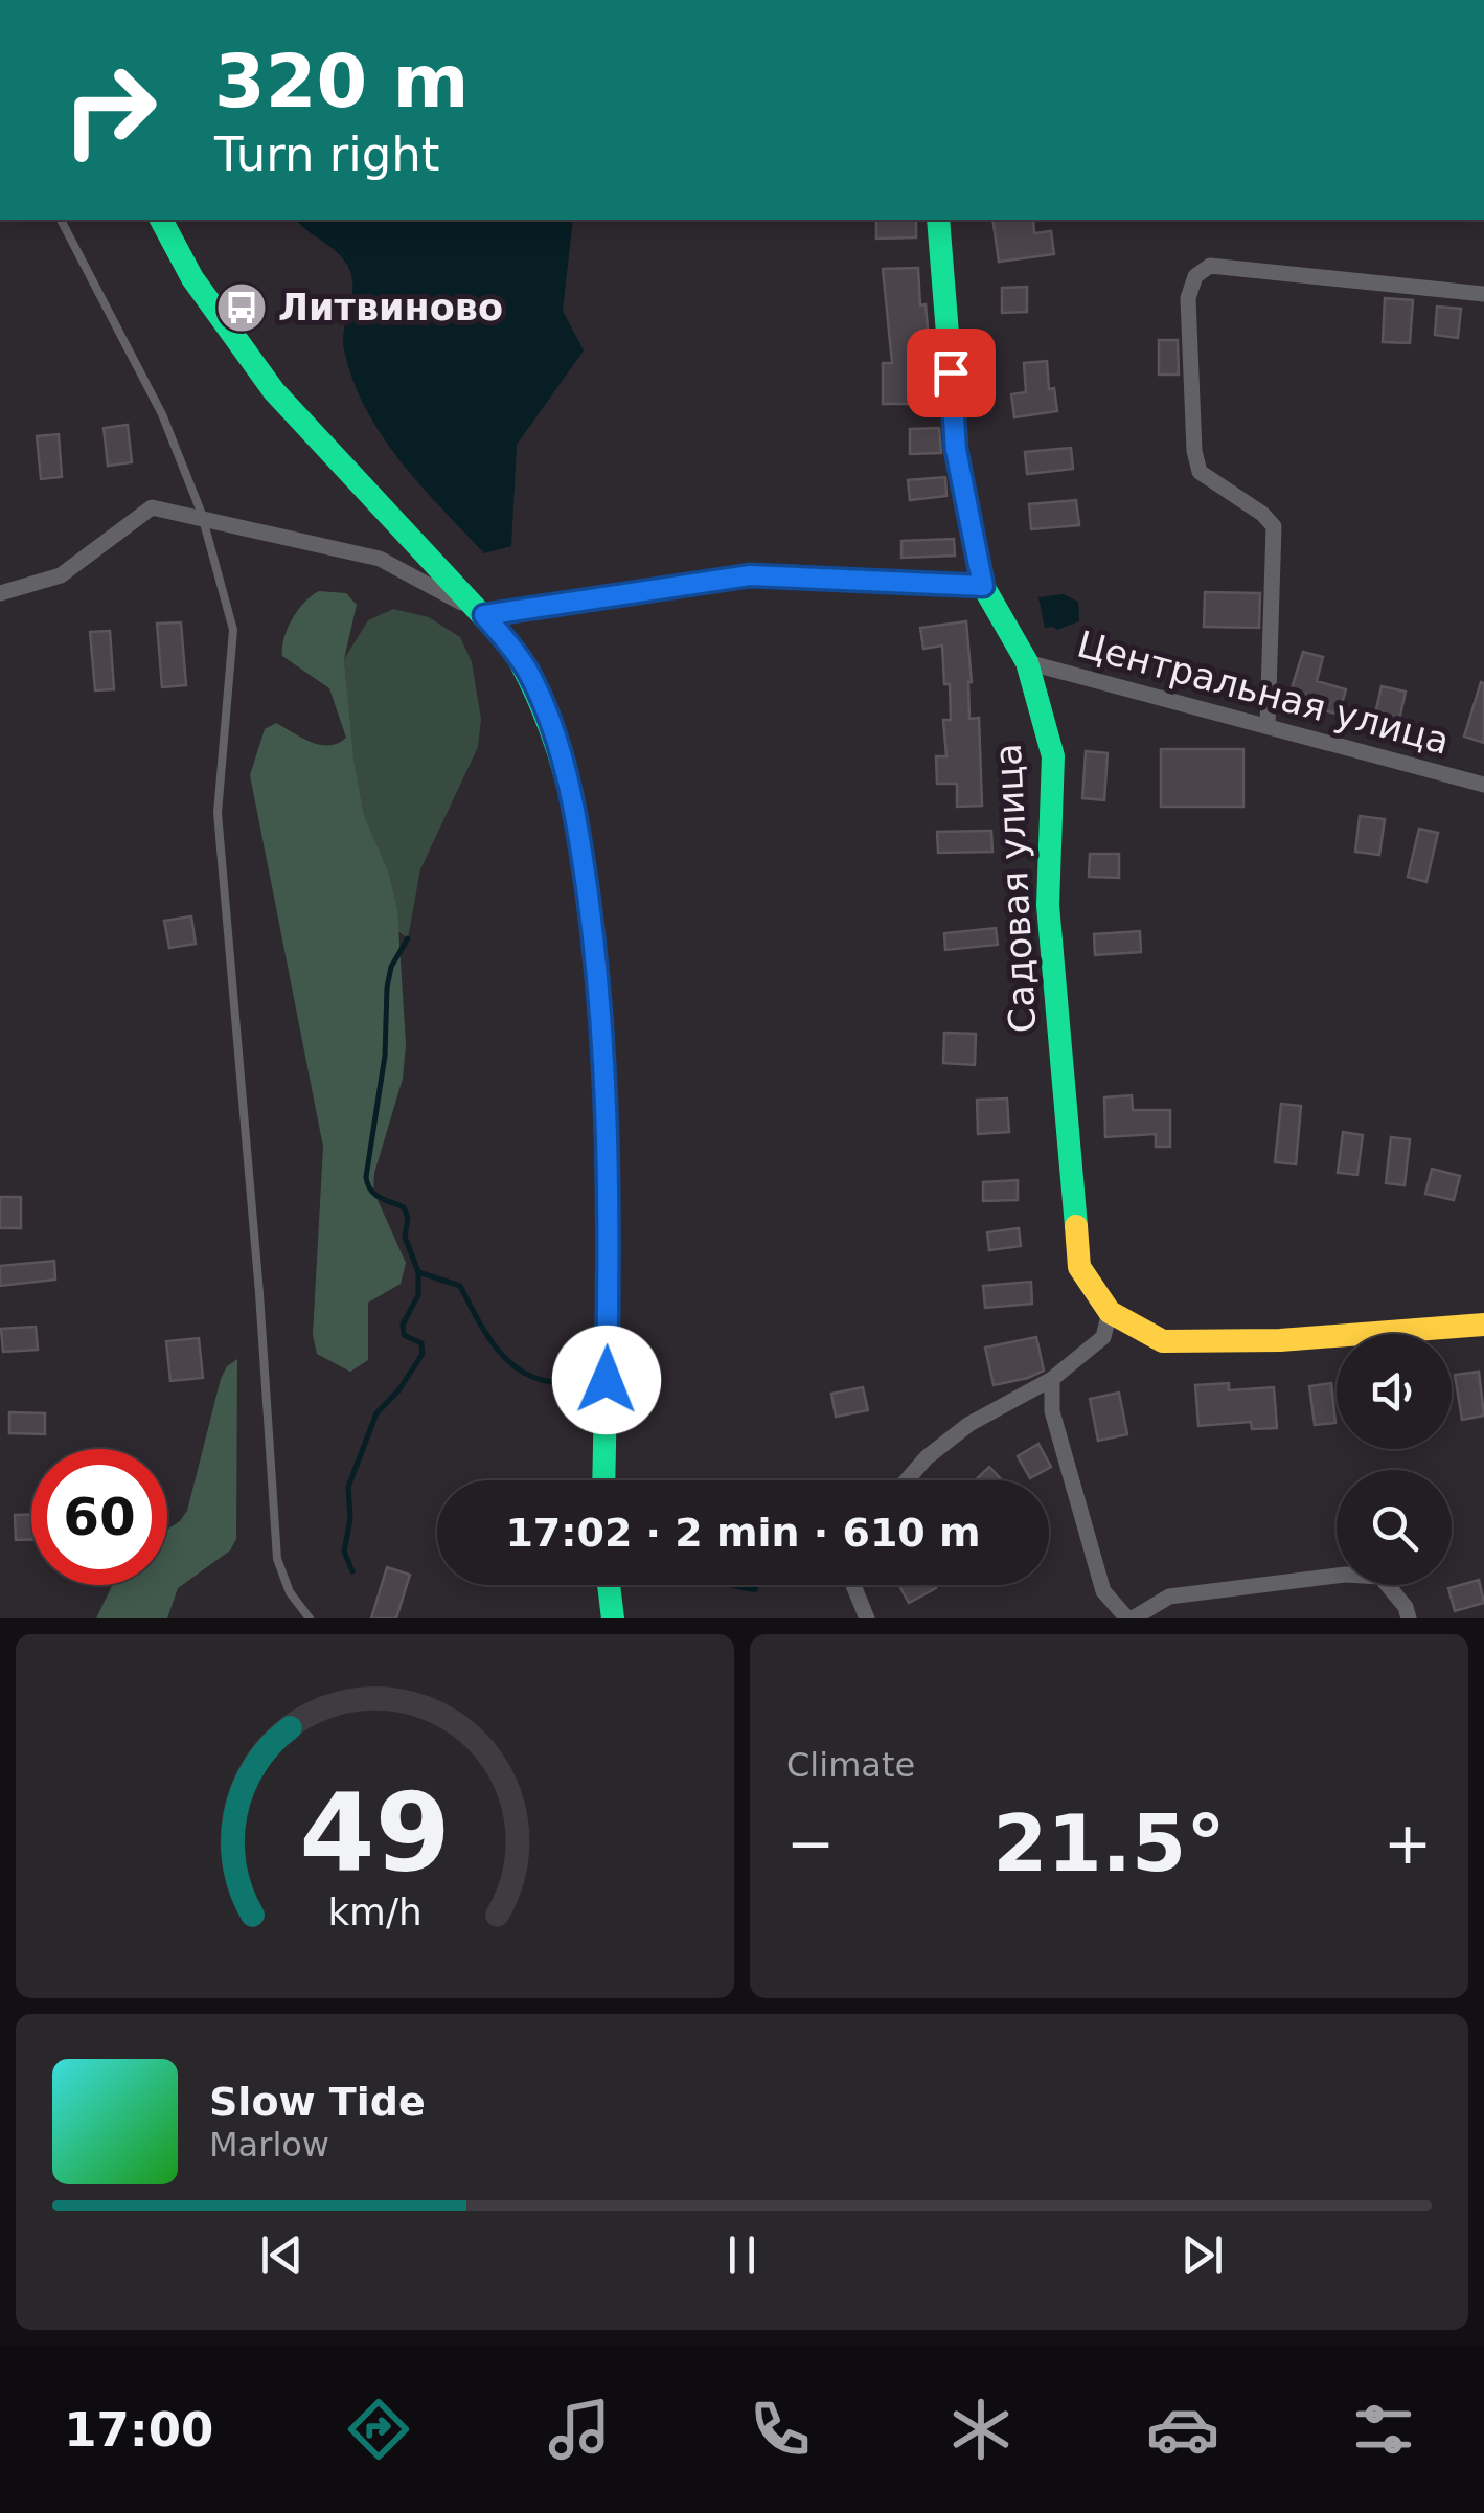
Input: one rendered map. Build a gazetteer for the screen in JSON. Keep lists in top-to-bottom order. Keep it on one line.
{"streets":{"street":["Центральная улица","Садовая улица"]},"crossings":[["Центральная улица","Садовая улица"]],"places":{"bus stop":["Литвиново"]},"page":{"turn":["320 m","Turn right"],"limit":"60","trip":"17:02 · 2 min · 610 m","tile":"Climate","heat":["−","21.5°","+"],"song":["Slow Tide","Marlow"],"tabs":"17:00","gauge":["49","km/h"]}}
